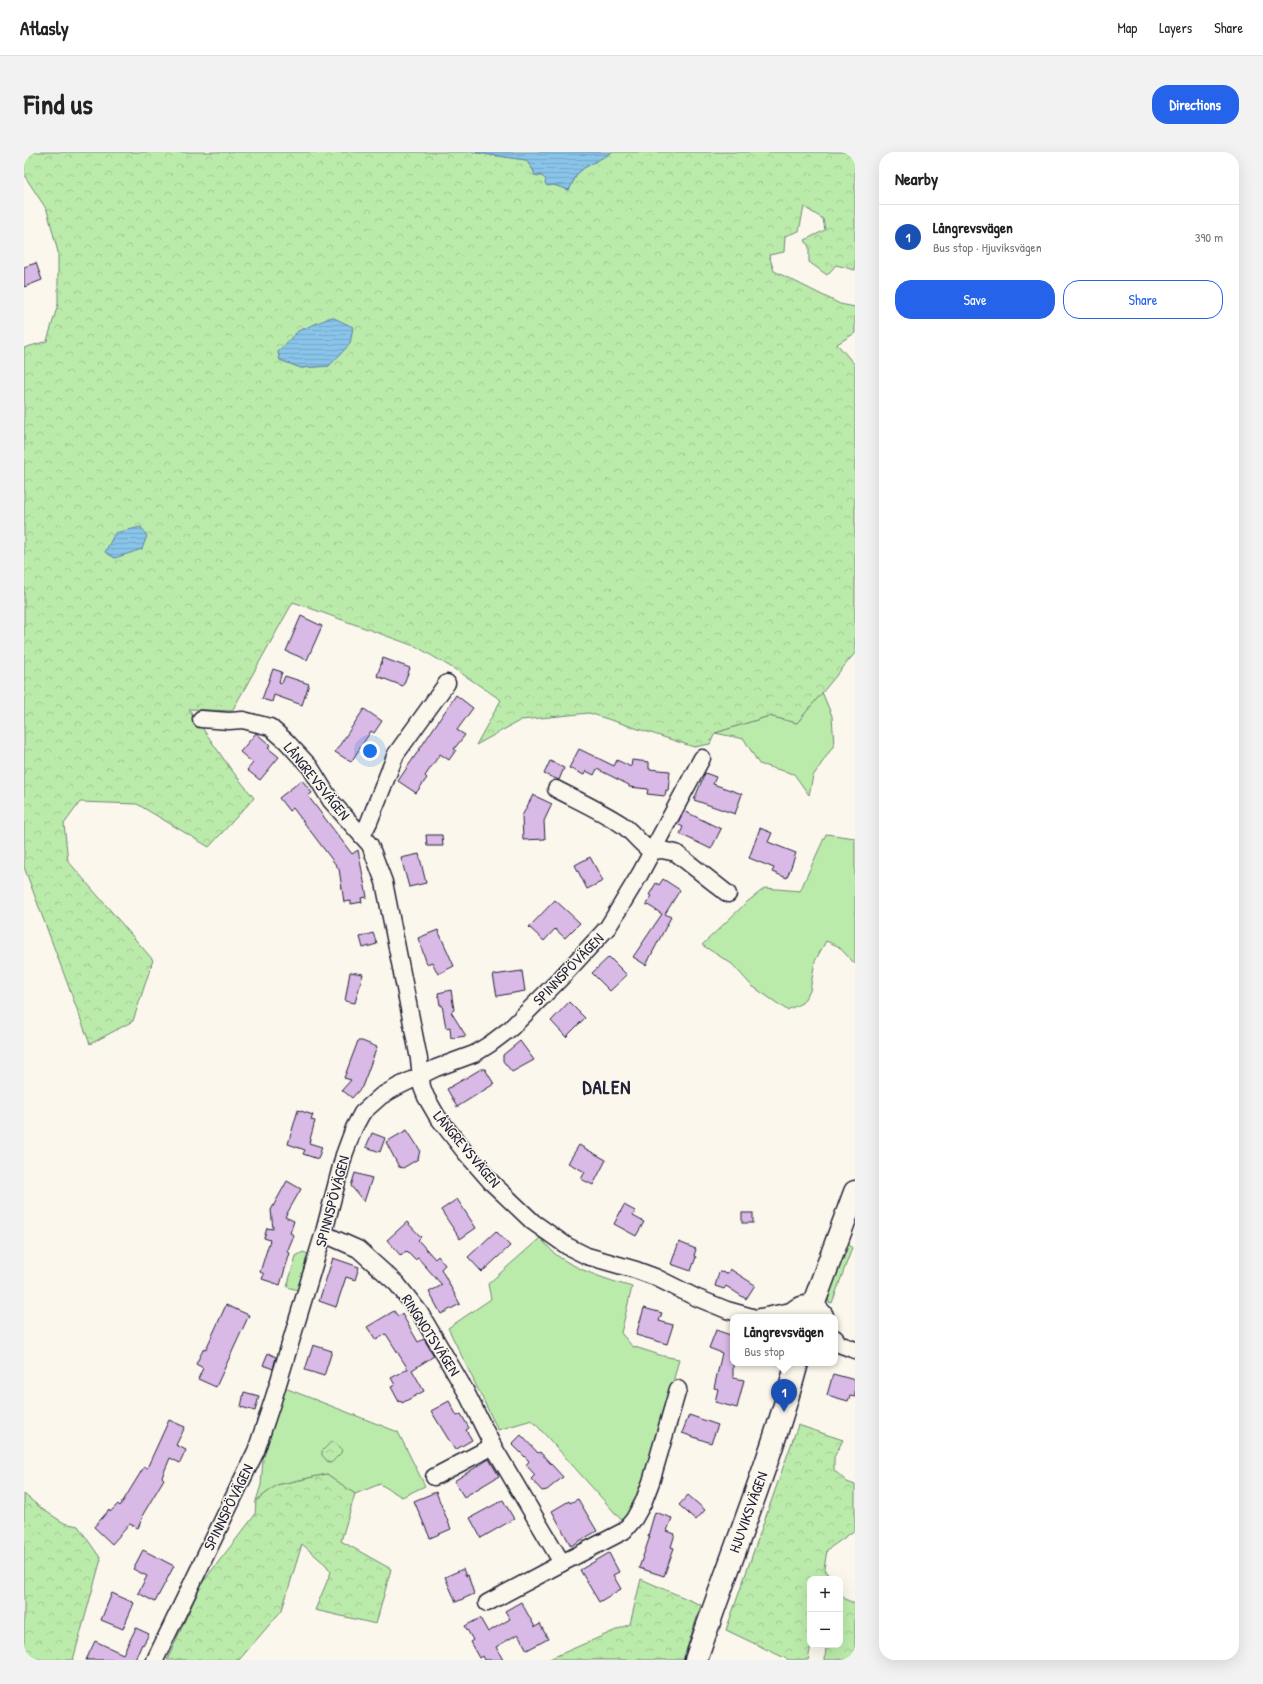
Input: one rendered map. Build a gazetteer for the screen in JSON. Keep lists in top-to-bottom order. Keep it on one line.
{"streets":{"main road":["HJUVIKSVÄGEN"],"street":["LÅNGREVSVÄGEN","SPINNSPÖVÄGEN","RINGNOTSVÄGEN"]},"crossings":[["LÅNGREVSVÄGEN","SPINNSPÖVÄGEN"],["SPINNSPÖVÄGEN","RINGNOTSVÄGEN"]],"districts":["DALEN"],"page":{"header":"Atlasly","nav":["Map","Layers","Share"],"title":"Find us","buttons":["Directions",["Save","Share"]],"heading":"Nearby","list":[{"mark":"1","name":"Långrevsvägen","note":"Bus stop · Hjuviksvägen","value":"390 m"}],"popup":["Långrevsvägen","Bus stop"],"pins":"1","map_buttons":["+","−"]}}
